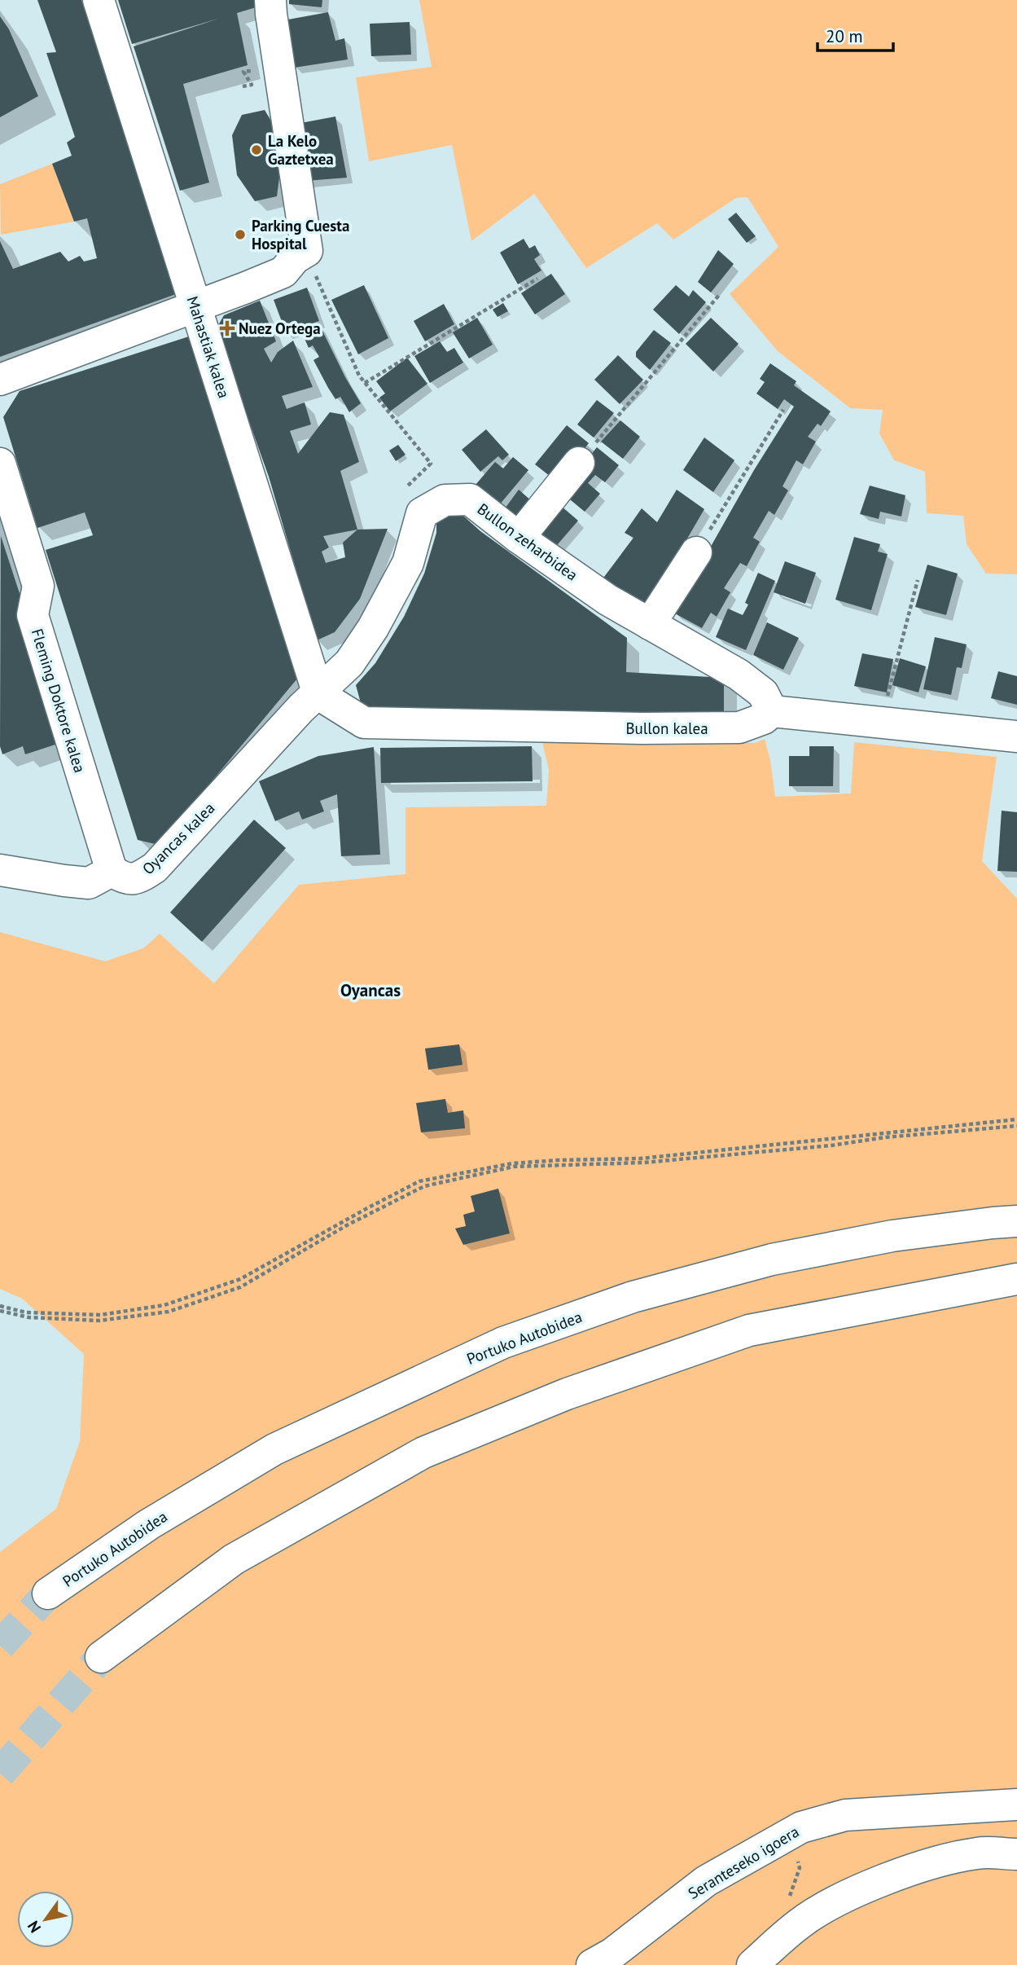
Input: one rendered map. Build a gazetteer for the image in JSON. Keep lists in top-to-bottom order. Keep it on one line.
{"streets":{"main road":["Mahastiak kalea","Bullon zeharbidea","Fleming Doktore kalea","Bullon kalea","Oyancas kalea","Portuko Autobidea","Seranteseko igoera"]},"crossings":[["Mahastiak kalea","Bullon zeharbidea"],["Mahastiak kalea","Bullon kalea"],["Mahastiak kalea","Oyancas kalea"],["Bullon zeharbidea","Bullon kalea"],["Bullon zeharbidea","Oyancas kalea"],["Fleming Doktore kalea","Oyancas kalea"],["Bullon kalea","Oyancas kalea"]],"districts":["Oyancas"],"places":{"other":["La Kelo Gaztetxea","Parking Cuesta Hospital"],"health":["Nuez Ortega"]},"scale_bar":"20 m","north":"bottom left"}
